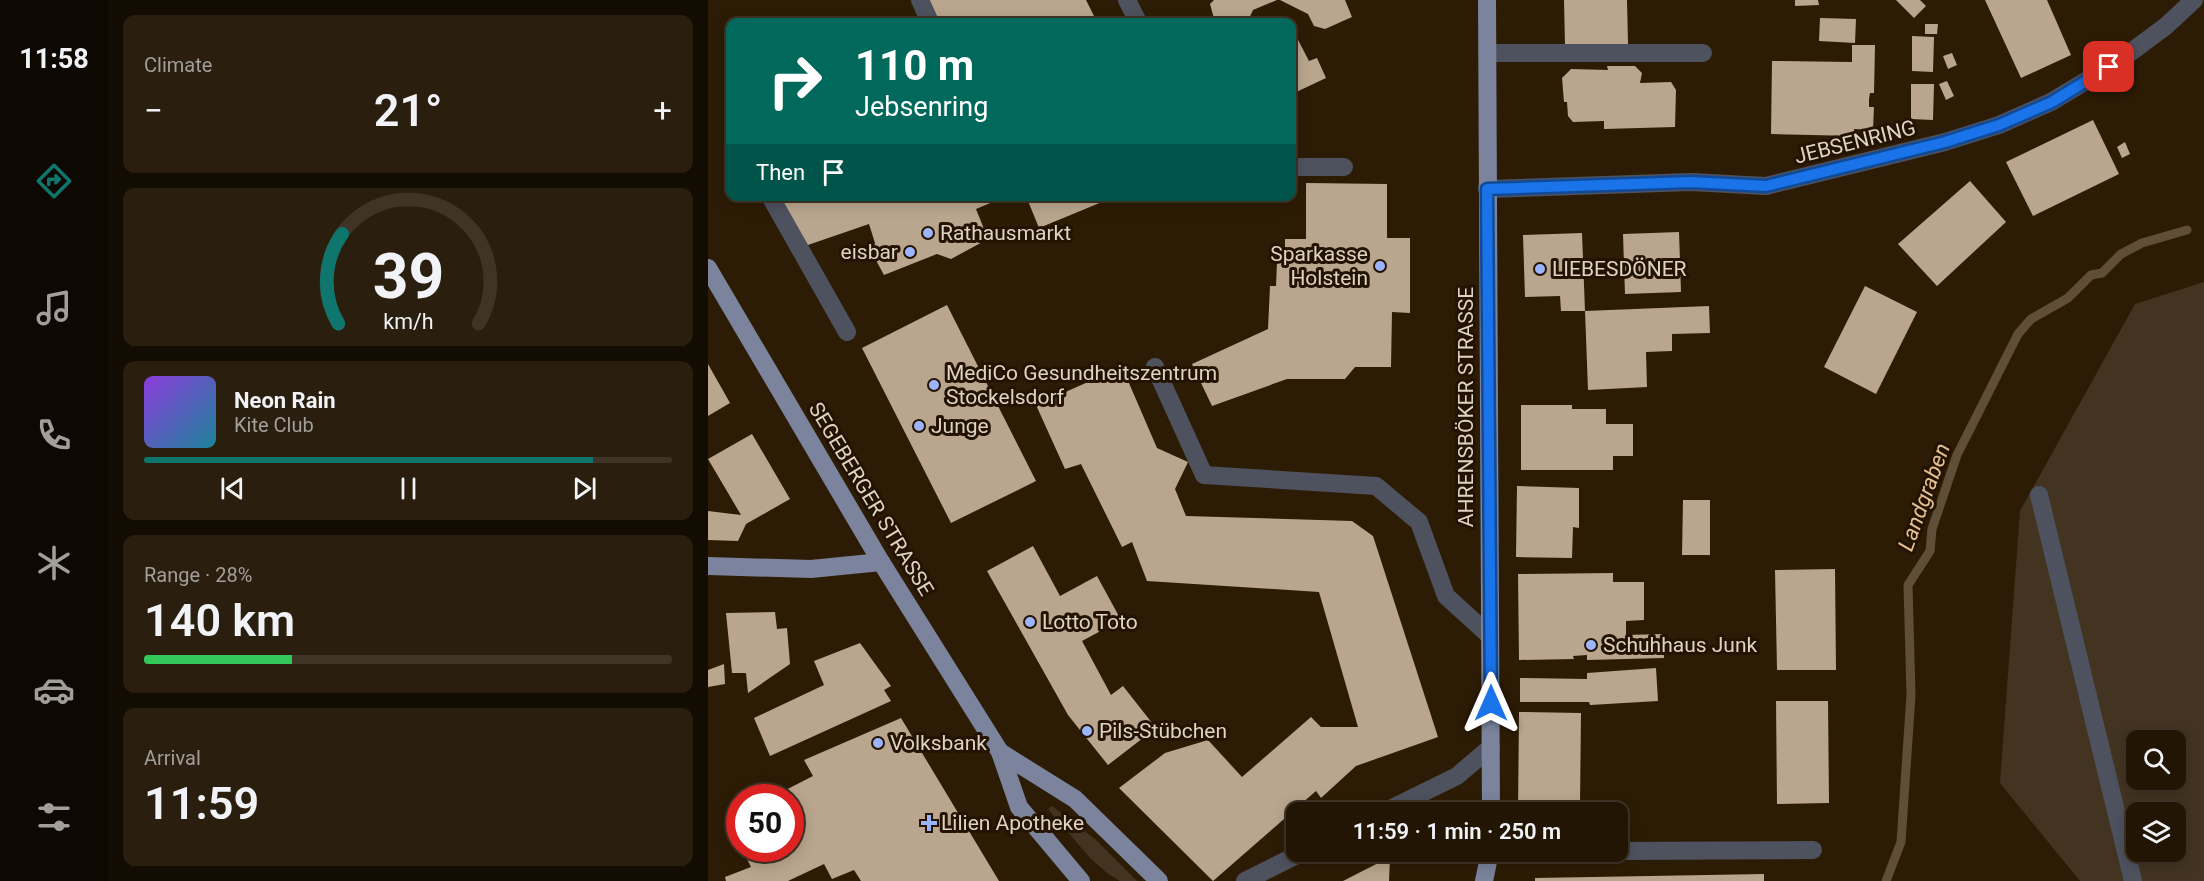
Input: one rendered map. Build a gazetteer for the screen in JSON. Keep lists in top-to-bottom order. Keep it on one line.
{"streets":{"main road":["AHRENSBÖKER STRASSE","SEGEBERGER STRASSE"],"street":["JEBSENRING"]},"crossings":[["JEBSENRING","AHRENSBÖKER STRASSE"]],"water":["Landgraben"],"places":{"other":["Rathausmarkt","eisbar","Sparkasse Holstein","LIEBESDÖNER","MediCo Gesundheitszentrum Stockelsdorf","Junge","Lotto Toto","Schuhhaus Junk","Pils-Stübchen","Volksbank"],"health":["Lilien Apotheke"]},"page":{"tabs":"11:58","tile":["Climate",["Range · 28%","140 km"],["Arrival","11:59"]],"turn":["110 m","Jebsenring"],"heat":["−","21°","+"],"then":"Then","song":["Neon Rain","Kite Club"],"limit":"50","trip":"11:59 · 1 min · 250 m","gauge":["39","km/h"]}}
